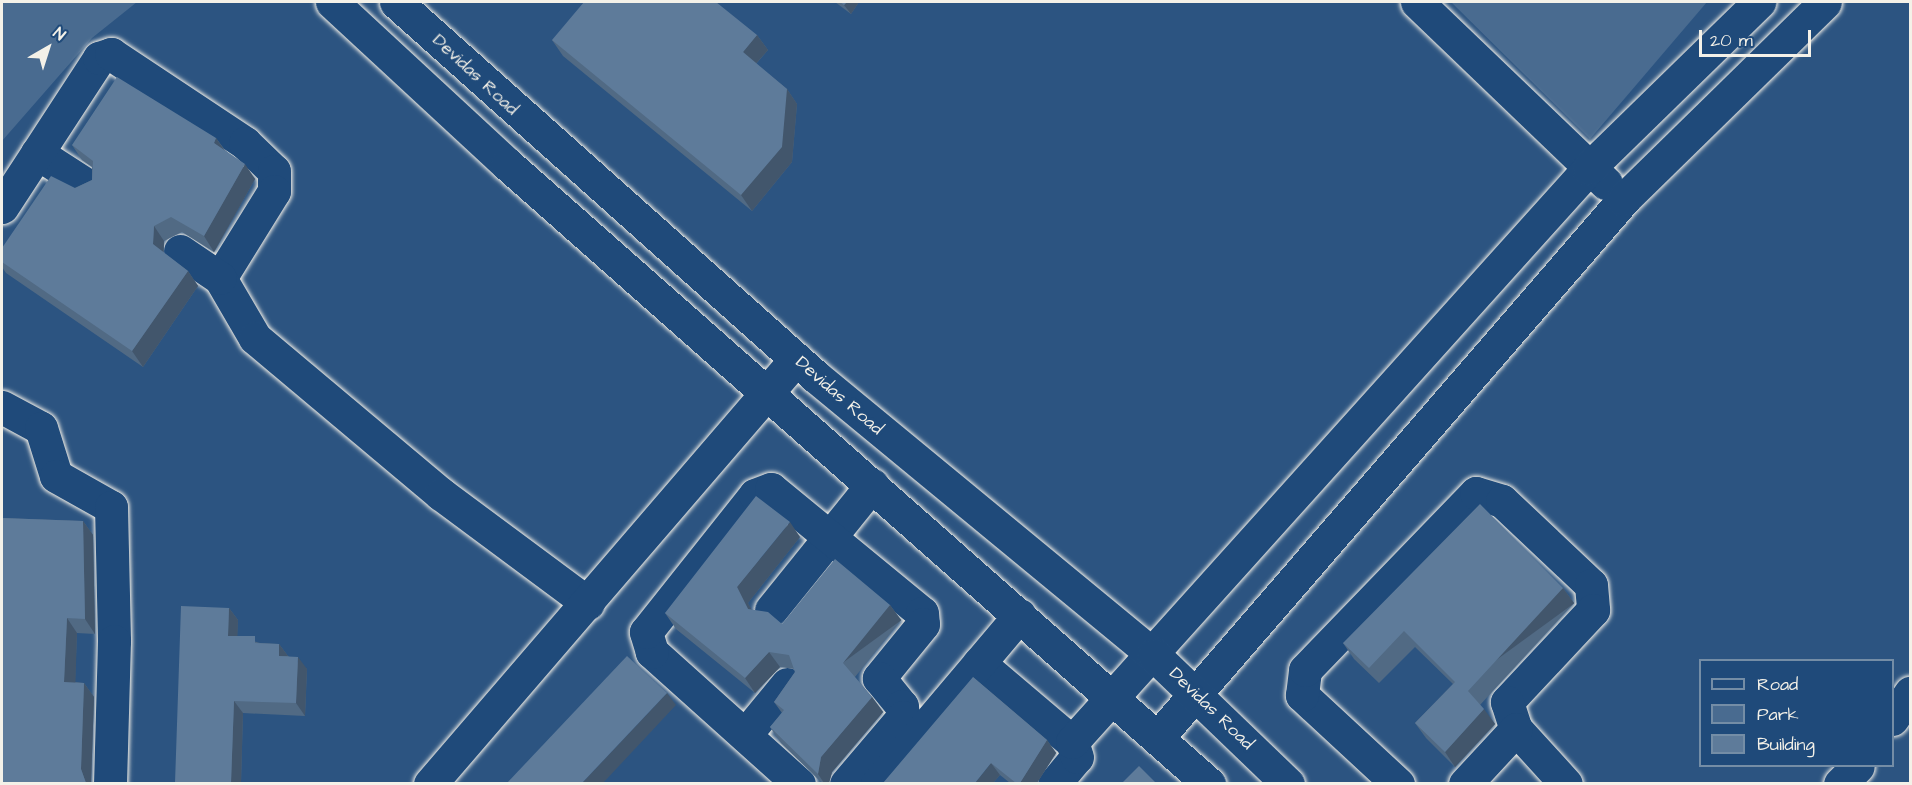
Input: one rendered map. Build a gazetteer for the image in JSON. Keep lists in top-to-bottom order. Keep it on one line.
{"streets":{"street":["Devidas Road"]},"legend":["Road","Park","Building"],"scale_bar":"20 m","north":"top right"}
